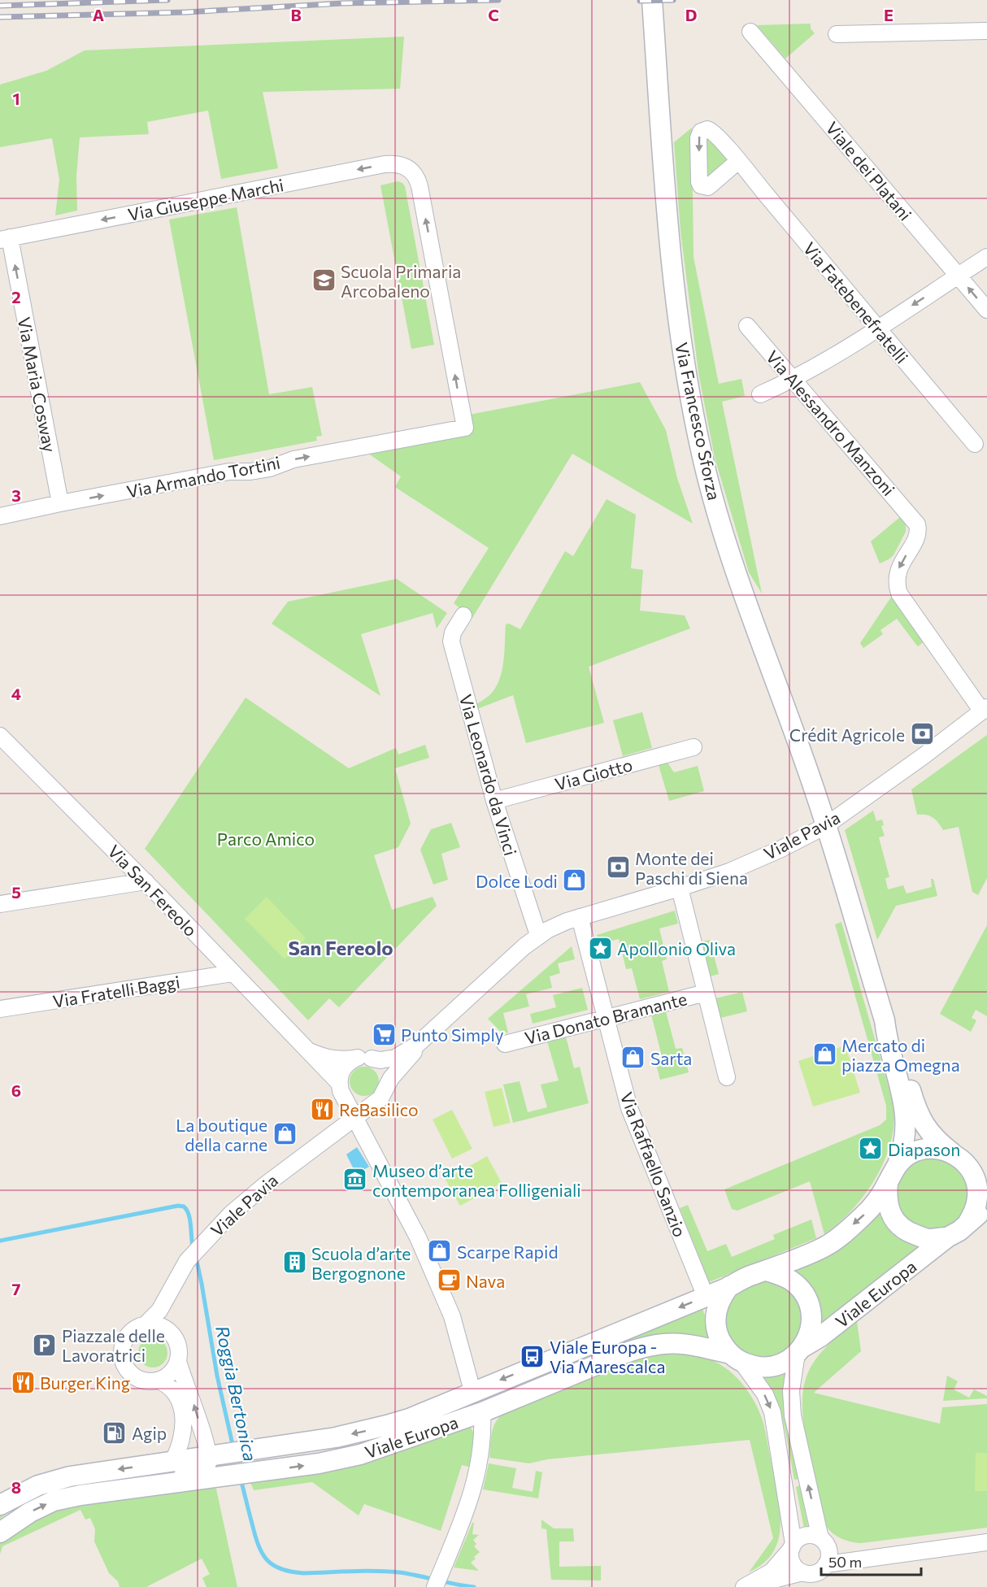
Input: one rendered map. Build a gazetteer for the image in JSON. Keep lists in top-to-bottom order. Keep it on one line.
{"streets":{"street":["Viale dei Platani","Via Giuseppe Marchi","Via Fatebenefratelli","Via Maria Cosway","Via Francesco Sforza","Via Alessandro Manzoni","Via Armando Tortini","Via Giotto","Via Leonardo da Vinci","Viale Pavia","Via San Fereolo","Via Fratelli Baggi","Via Donato Bramante","Via Raffaello Sanzio","Viale Europa"]},"crossings":[["Via Giuseppe Marchi","Via Maria Cosway"],["Via Giuseppe Marchi","Via Armando Tortini"],["Via Maria Cosway","Via Armando Tortini"],["Via Francesco Sforza","Viale Pavia"],["Via Alessandro Manzoni","Viale Pavia"],["Via Giotto","Via Leonardo da Vinci"],["Via Leonardo da Vinci","Viale Pavia"],["Viale Pavia","Via San Fereolo"],["Viale Pavia","Via Raffaello Sanzio"],["Via San Fereolo","Via Fratelli Baggi"],["Via San Fereolo","Viale Europa"],["Via Donato Bramante","Via Raffaello Sanzio"],["Via Raffaello Sanzio","Viale Europa"]],"one_way":["Via Maria Cosway","Via Alessandro Manzoni","Via Armando Tortini"],"districts":["San Fereolo"],"water":["Roggia Bertonica"],"parks":["Parco Amico"],"places":{"school or university":["Scuola Primaria Arcobaleno"],"bank":["Crédit Agricole","Monte dei Paschi di Siena"],"shop":["Dolce Lodi","Mercato di piazza Omegna","Sarta","La boutique della carne","Scarpe Rapid"],"place":["Apollonio Oliva","Diapason"],"supermarket":["Punto Simply"],"restaurant":["ReBasilico","Burger King"],"museum":["Museo d’arte contemporanea Folligeniali"],"building":["Scuola d’arte Bergognone"],"cafe":["Nava"],"parking":["Piazzale delle Lavoratrici"],"bus stop":["Viale Europa - Via Marescalca"],"fuel station":["Agip"]},"scale_bar":"50 m","grid":{"columns":["A","B","C","D","E"],"rows":["1","2","3","4","5","6","7","8"]}}
